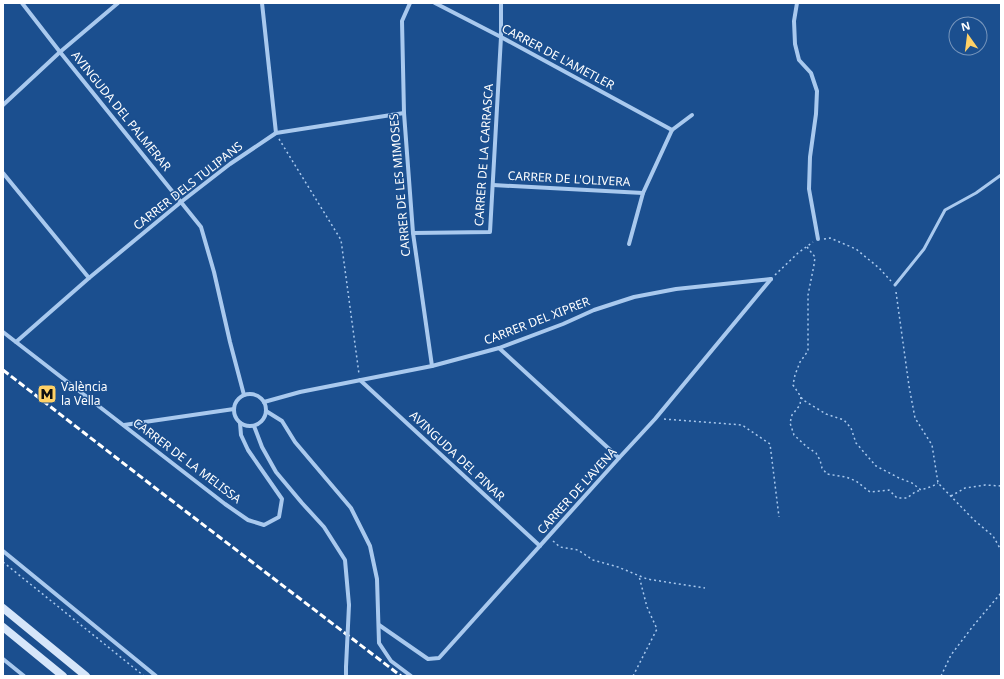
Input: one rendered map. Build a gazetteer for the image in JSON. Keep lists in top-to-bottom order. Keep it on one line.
{"streets":{"street":["CARRER DE L'AMETLER","AVINGUDA DEL PALMERAR","CARRER DE LA CARRASCA","CARRER DE L'OLIVERA","CARRER DE LES MIMOSES","CARRER DELS TULIPANS","CARRER DEL XIPRER","AVINGUDA DEL PINAR","CARRER DE LA MELISSA","CARRER DE L'AVENA"]},"crossings":[["CARRER DE L'AMETLER","CARRER DE LA CARRASCA"],["AVINGUDA DEL PALMERAR","CARRER DELS TULIPANS"],["AVINGUDA DEL PALMERAR","CARRER DEL XIPRER"],["AVINGUDA DEL PALMERAR","CARRER DE LA MELISSA"],["CARRER DE LA CARRASCA","CARRER DE L'OLIVERA"],["CARRER DE LA CARRASCA","CARRER DE LES MIMOSES"],["CARRER DE LES MIMOSES","CARRER DELS TULIPANS"],["CARRER DE LES MIMOSES","CARRER DEL XIPRER"],["CARRER DELS TULIPANS","CARRER DE LA MELISSA"],["CARRER DEL XIPRER","AVINGUDA DEL PINAR"],["CARRER DEL XIPRER","CARRER DE LA MELISSA"],["CARRER DEL XIPRER","CARRER DE L'AVENA"],["AVINGUDA DEL PINAR","CARRER DE L'AVENA"]],"places":{"metro station":["València la Vella"]},"north":"top"}
